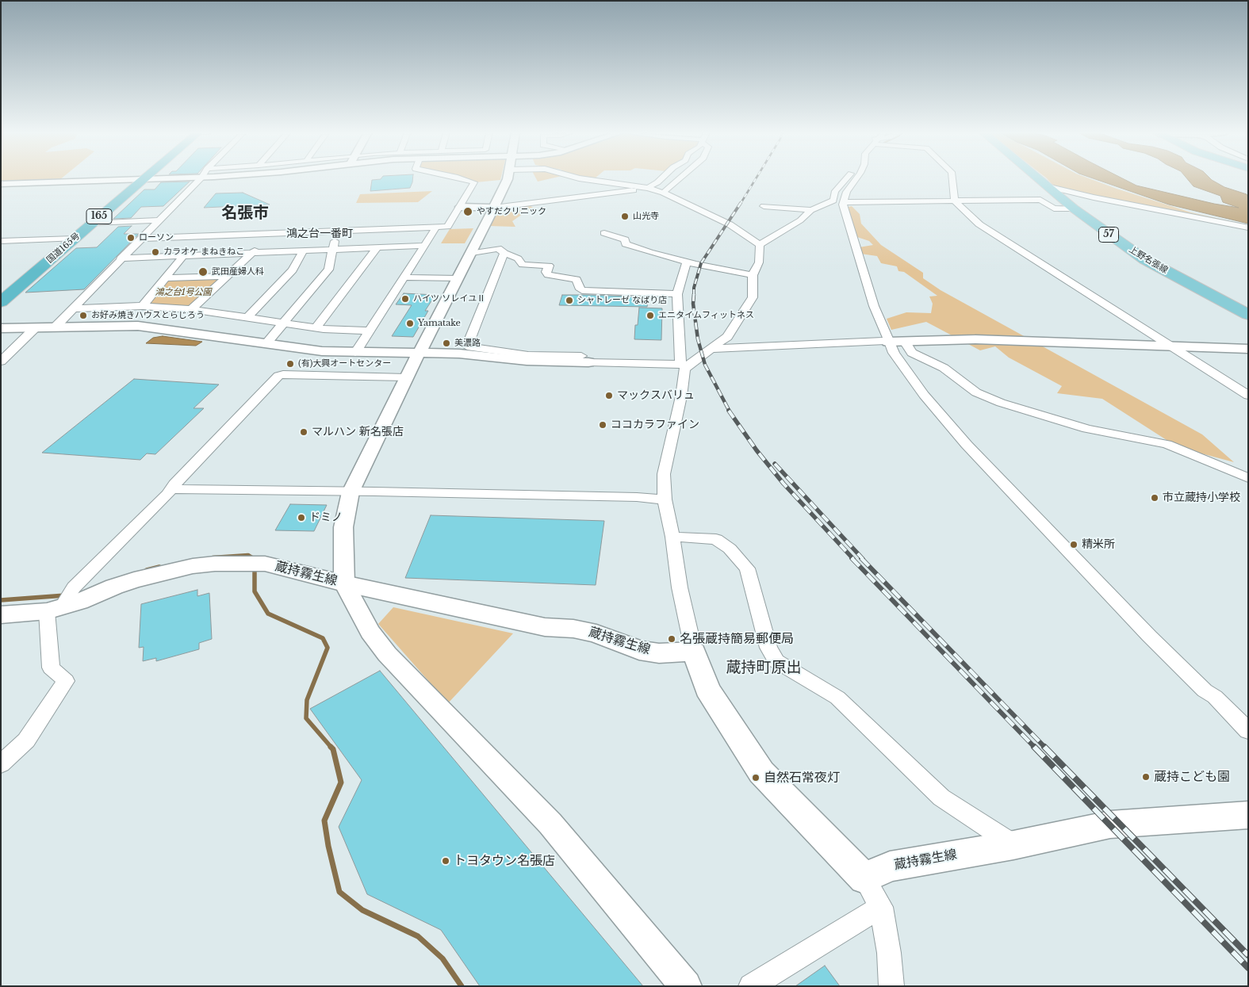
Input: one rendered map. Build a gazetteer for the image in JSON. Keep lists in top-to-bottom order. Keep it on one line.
{"streets":{"highway":["165","国道165号"],"main road":["57","上野名張線","蔵持霧生線"]},"districts":["名張市","鴻之台一番町","蔵持町原出"],"parks":["鴻之台1号公園"],"places":["やすだクリニック","山光寺","ローソン","カラオケ まねきねこ","武田産婦人科","ハイツ ソレイユⅡ","シャトレーゼ なばり店","お好み焼きハウスとらじろう","エニタイムフィットネス","Yamatake","美濃路","(有)大興オートセンター","マックスバリュ","ココカラファイン","マルハン 新名張店","市立蔵持小学校","ドミノ","精米所","名張蔵持簡易郵便局","蔵持こども園","自然石常夜灯","トヨタウン名張店"]}
